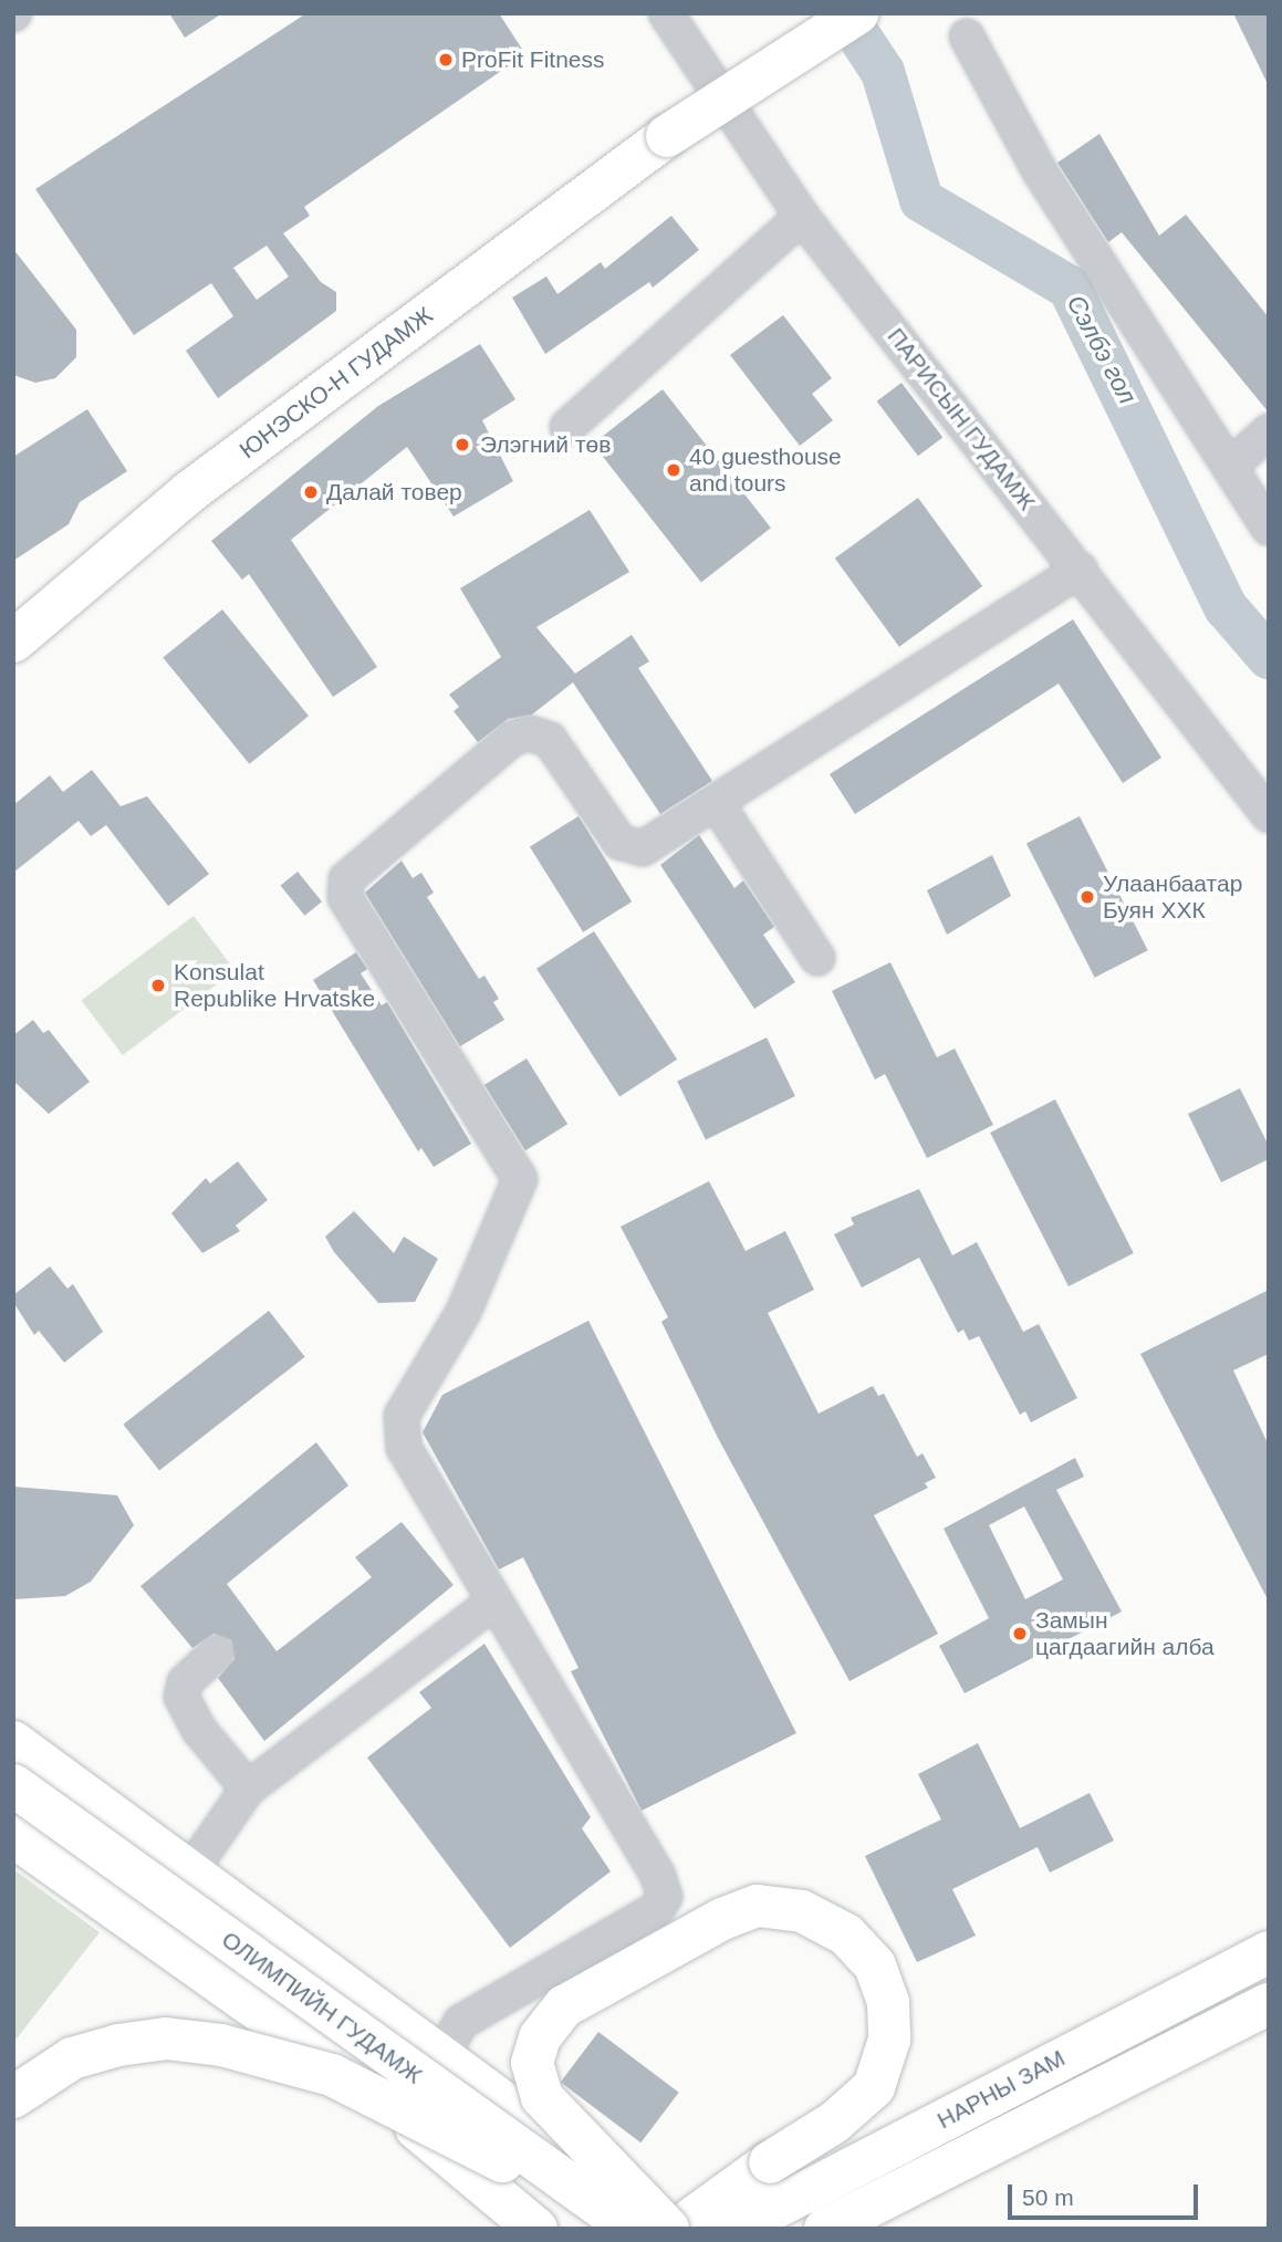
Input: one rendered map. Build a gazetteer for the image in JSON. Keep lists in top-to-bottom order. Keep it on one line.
{"streets":{"main road":["ЮНЭСКО-Н ГУДАМЖ","ОЛИМПИЙН ГУДАМЖ","НАРНЫ ЗАМ"],"street":["ПАРИСЫН ГУДАМЖ"]},"water":["Сэлбэ гол"],"places":["ProFit Fitness","Элэгний төв","40 guesthouse and tours","Далай товер","Улаанбаатар Буян ХХК","Konsulat Republike Hrvatske","Замын цагдаагийн алба"],"scale_bar":"50 m"}
